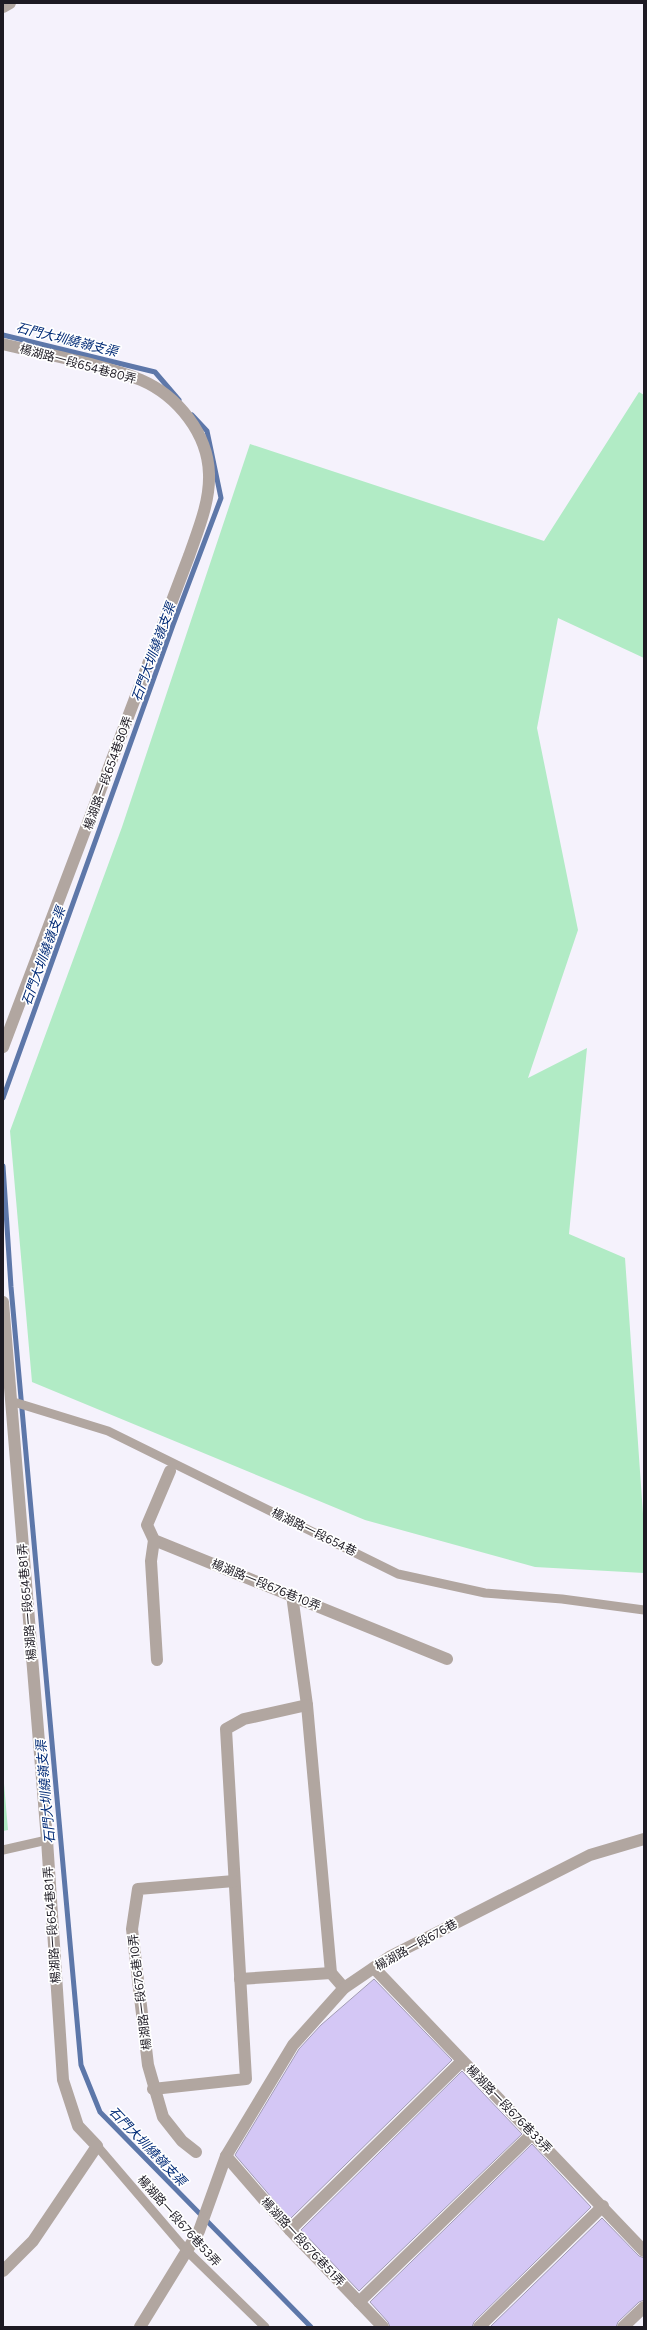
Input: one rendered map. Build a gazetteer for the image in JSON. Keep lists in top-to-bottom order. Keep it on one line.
{"streets":{"street":["楊湖路一段654巷80弄","楊湖路一段676巷10弄","楊湖路一段654巷81弄","楊湖路一段676巷","楊湖路一段676巷33弄","楊湖路一段676巷51弄"],"lane":["楊湖路一段654巷","楊湖路一段676巷53弄"]},"crossings":[["楊湖路一段654巷","楊湖路一段654巷81弄"],["楊湖路一段654巷81弄","楊湖路一段676巷53弄"],["楊湖路一段676巷","楊湖路一段676巷33弄"],["楊湖路一段676巷","楊湖路一段676巷53弄"],["楊湖路一段676巷","楊湖路一段676巷51弄"]],"water":["石門大圳繞嶺支渠"]}
